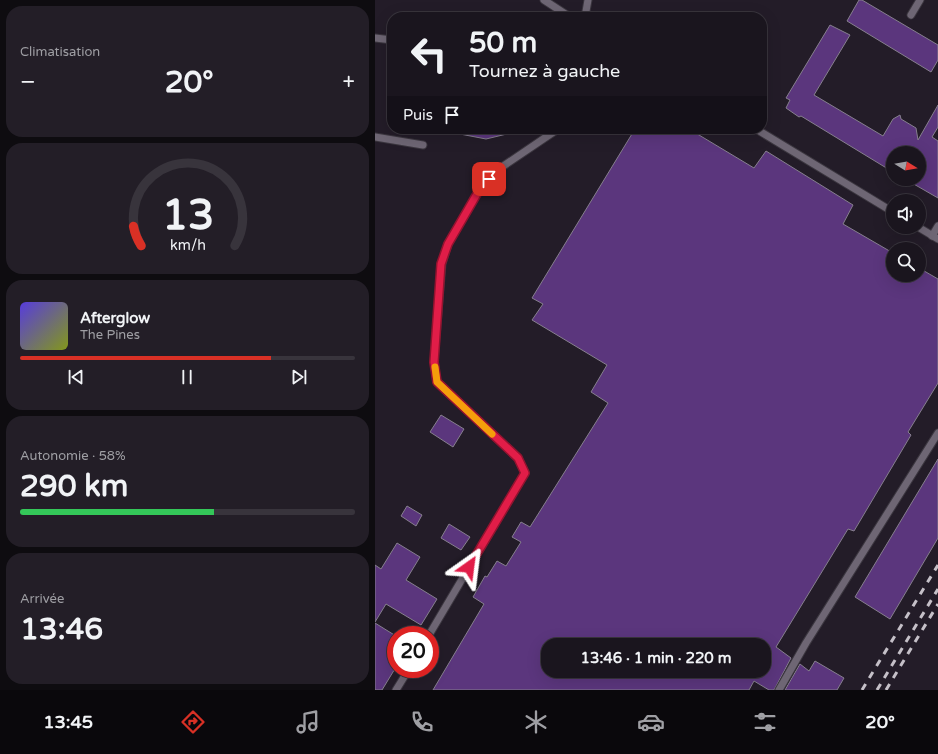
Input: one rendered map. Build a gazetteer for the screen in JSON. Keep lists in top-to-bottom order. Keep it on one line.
{"north":"right","page":{"tile":["Climatisation",["Autonomie · 58%","290 km"],["Arrivée","13:46"]],"turn":["50 m","Tournez à gauche"],"heat":["−","20°","+"],"then":"Puis","song":["Afterglow","The Pines"],"limit":"20","trip":"13:46 · 1 min · 220 m","tabs":["13:45","20°"],"gauge":["13","km/h"]}}
